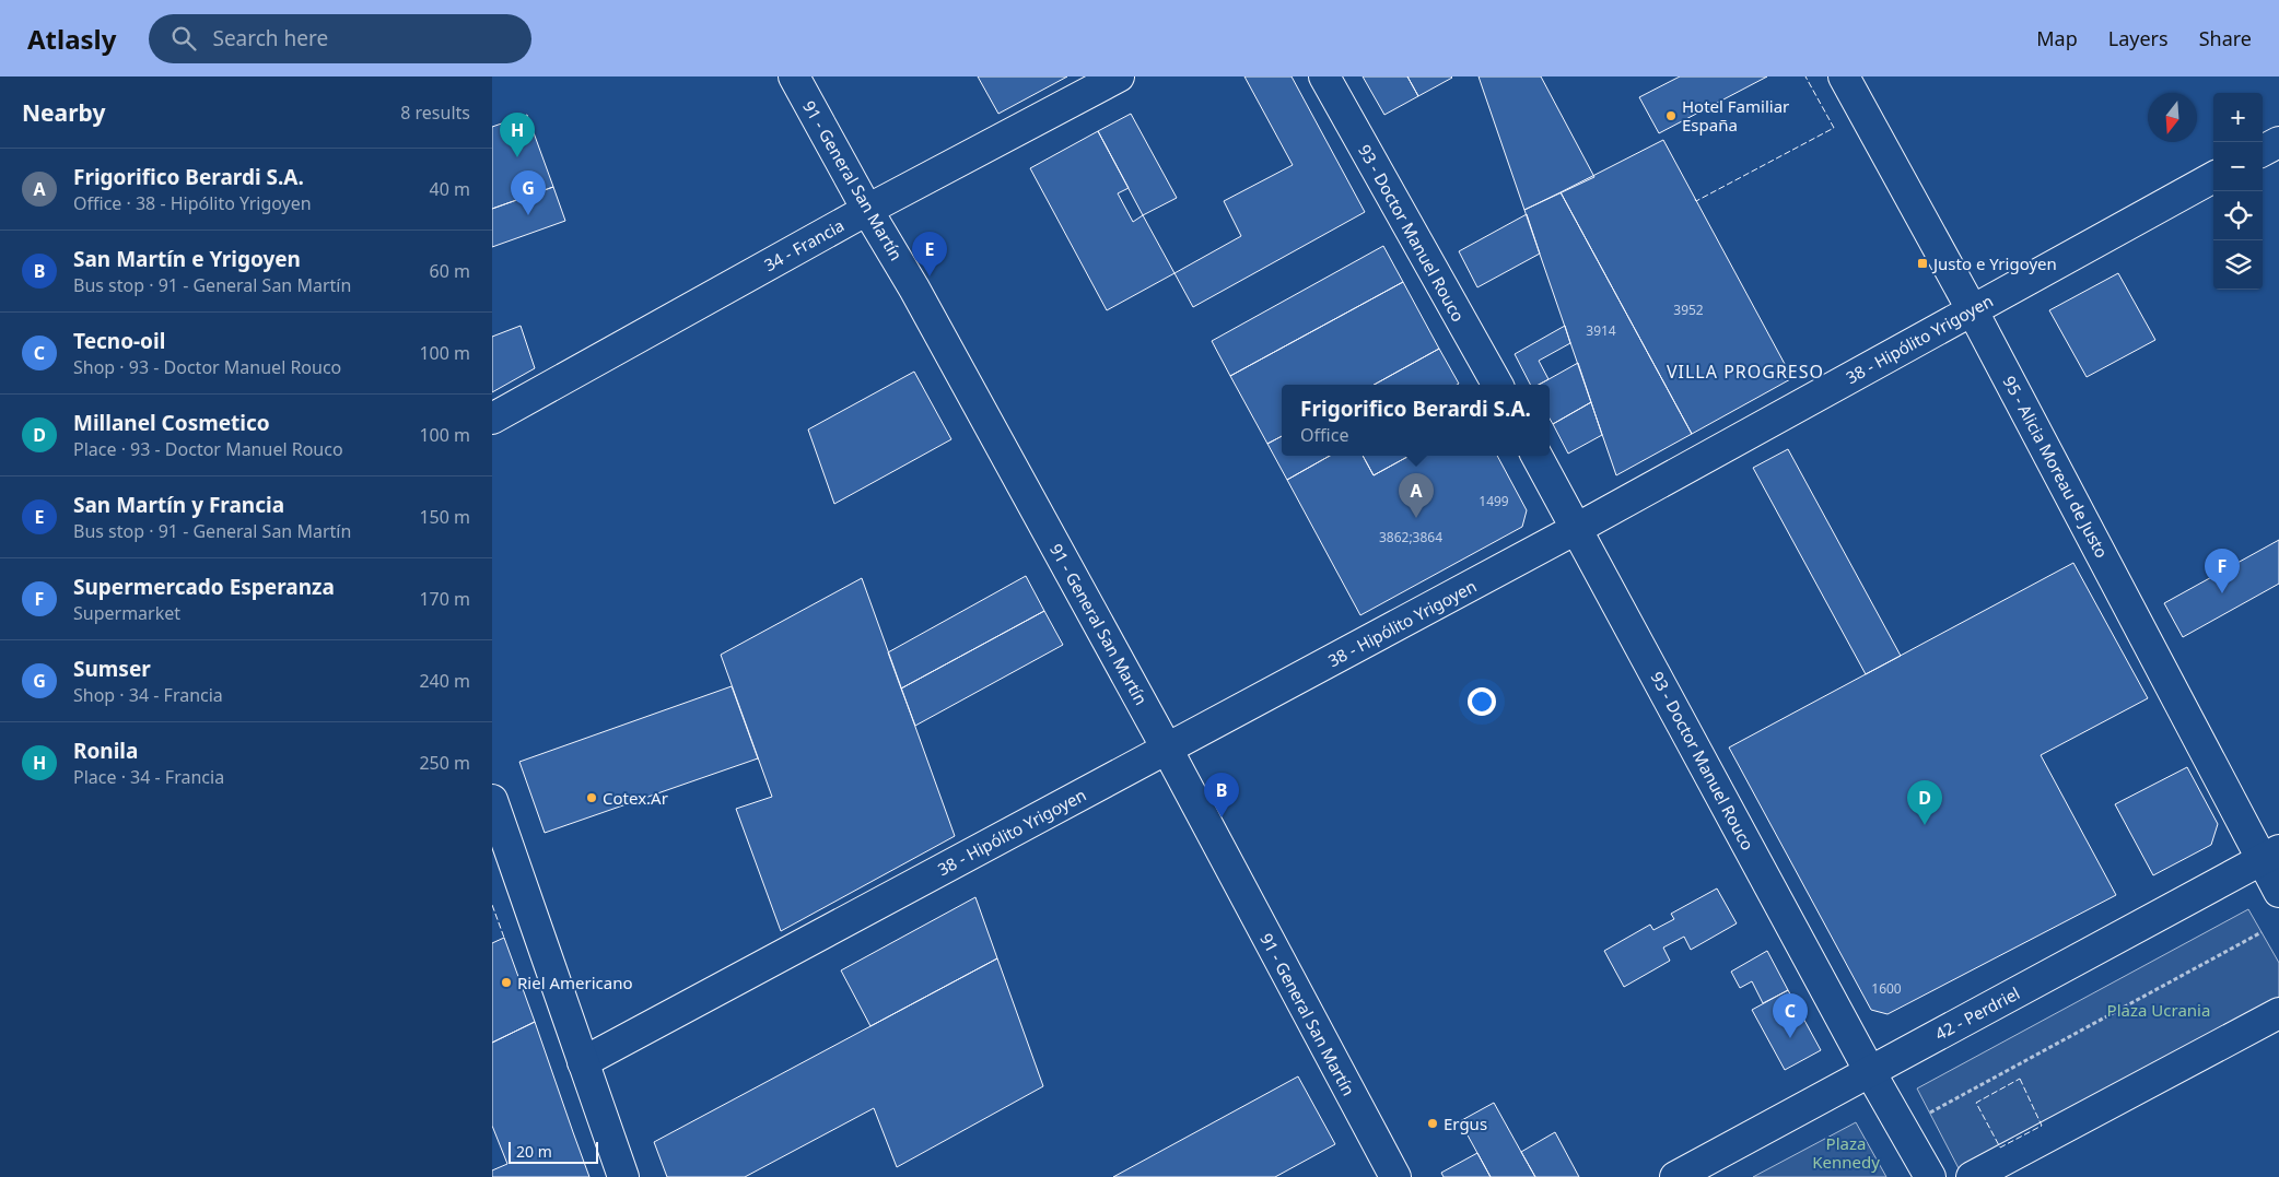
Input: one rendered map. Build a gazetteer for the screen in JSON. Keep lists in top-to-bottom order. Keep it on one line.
{"streets":{"street":["91 - General San Martín","93 - Doctor Manuel Rouco","34 - Francia","38 - Hipólito Yrigoyen","95 - Alicia Moreau de Justo","42 - Perdriel"]},"crossings":[["91 - General San Martín","34 - Francia"],["91 - General San Martín","38 - Hipólito Yrigoyen"],["93 - Doctor Manuel Rouco","38 - Hipólito Yrigoyen"],["93 - Doctor Manuel Rouco","42 - Perdriel"],["38 - Hipólito Yrigoyen","95 - Alicia Moreau de Justo"],["95 - Alicia Moreau de Justo","42 - Perdriel"]],"districts":["VILLA PROGRESO"],"parks":["Plaza Ucrania","Plaza Kennedy"],"places":{"other":["Hotel Familiar España","Cotex.Ar","Riel Americano","Ergus"],"transit":["Justo e Yrigoyen"]},"house_numbers":["3952","3914","1499","3862;3864","1600"],"scale_bar":"20 m","north":"bottom","page":{"header":"Atlasly","search":"Search here","nav":["Map","Layers","Share"],"heading":["Nearby","8 results"],"map_buttons":["+","−"],"pins":["H","G","E","A","F","B","D","C"],"list":[{"mark":"A","name":"Frigorifico Berardi S.A.","note":"Office · 38 - Hipólito Yrigoyen","value":"40 m"},{"mark":"B","name":"San Martín e Yrigoyen","note":"Bus stop · 91 - General San Martín","value":"60 m"},{"mark":"C","name":"Tecno-oil","note":"Shop · 93 - Doctor Manuel Rouco","value":"100 m"},{"mark":"D","name":"Millanel Cosmetico","note":"Place · 93 - Doctor Manuel Rouco","value":"100 m"},{"mark":"E","name":"San Martín y Francia","note":"Bus stop · 91 - General San Martín","value":"150 m"},{"mark":"F","name":"Supermercado Esperanza","note":"Supermarket","value":"170 m"},{"mark":"G","name":"Sumser","note":"Shop · 34 - Francia","value":"240 m"},{"mark":"H","name":"Ronila","note":"Place · 34 - Francia","value":"250 m"}],"popup":["Frigorifico Berardi S.A.","Office"],"scale":"20 m"}}
